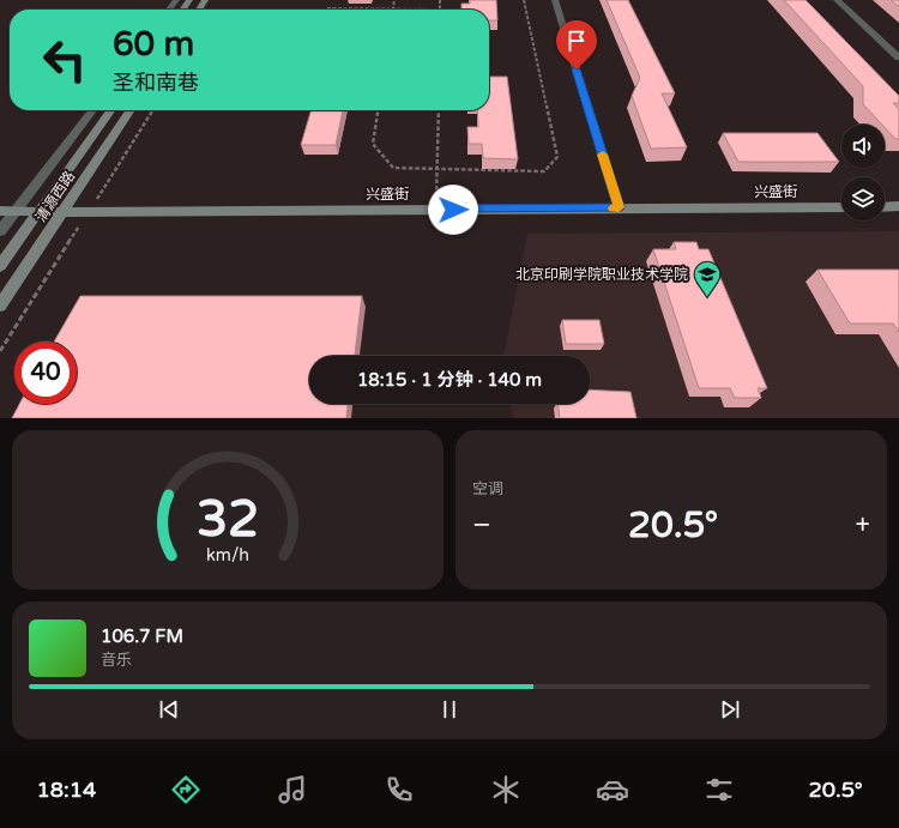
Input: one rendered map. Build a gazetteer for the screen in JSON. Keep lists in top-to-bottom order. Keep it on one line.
{"streets":{"street":["兴盛街","清源西路"]},"crossings":[["兴盛街","清源西路"]],"places":{"school or university":["北京印刷学院职业技术学院"]},"page":{"turn":["60 m","圣和南巷"],"limit":"40","trip":"18:15 · 1 分钟 · 140 m","tile":"空调","heat":["−","20.5°","+"],"song":["106.7 FM","音乐"],"tabs":["18:14","20.5°"],"gauge":["32","km/h"]}}
